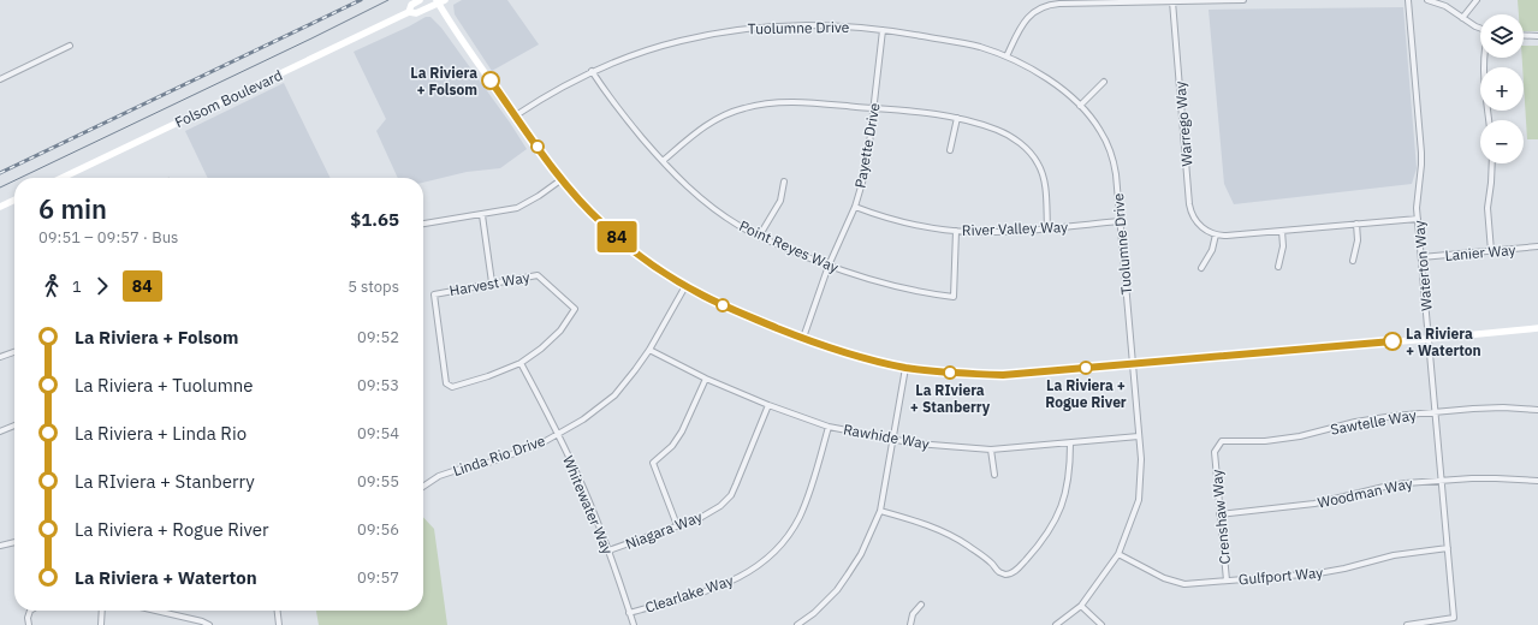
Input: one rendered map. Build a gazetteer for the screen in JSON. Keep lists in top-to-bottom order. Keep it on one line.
{"streets":{"street":["Tuolumne Drive","Folsom Boulevard","Warrego Way","Payette Drive","River Valley Way","Point Reyes Way","Lanier Way","Waterton Way","Harvest Way","Sawtelle Way","Rawhide Way","Linda Rio Drive","Woodman Way","Whitewater Way","Crenshaw Way","Niagara Way","Gulfport Way","Clearlake Way"]},"crossings":[["Tuolumne Drive","Payette Drive"],["Tuolumne Drive","River Valley Way"],["Tuolumne Drive","Point Reyes Way"],["Tuolumne Drive","Rawhide Way"],["Tuolumne Drive","Gulfport Way"],["Payette Drive","River Valley Way"],["Payette Drive","Point Reyes Way"],["River Valley Way","Point Reyes Way"],["Lanier Way","Waterton Way"],["Waterton Way","Sawtelle Way"],["Waterton Way","Woodman Way"],["Waterton Way","Gulfport Way"],["Harvest Way","Whitewater Way"],["Sawtelle Way","Crenshaw Way"],["Rawhide Way","Linda Rio Drive"],["Rawhide Way","Niagara Way"],["Rawhide Way","Clearlake Way"],["Linda Rio Drive","Whitewater Way"],["Woodman Way","Crenshaw Way"],["Whitewater Way","Niagara Way"],["Whitewater Way","Clearlake Way"],["Crenshaw Way","Gulfport Way"]],"places":["La Riviera + Folsom","La Riviera + Waterton","La Riviera + Rogue River","La RIviera + Stanberry"],"lines":["bus line 84"],"page":{"on_map":"84","map_buttons":["+","−"],"heading":["6 min","09:51 – 09:57 · Bus","$1.65"],"legs":["1","84","5 stops"],"list":[{"name":"La Riviera + Folsom","value":"09:52"},{"name":"La Riviera + Tuolumne","value":"09:53"},{"name":"La Riviera + Linda Rio","value":"09:54"},{"name":"La RIviera + Stanberry","value":"09:55"},{"name":"La Riviera + Rogue River","value":"09:56"},{"name":"La Riviera + Waterton","value":"09:57"}]}}
